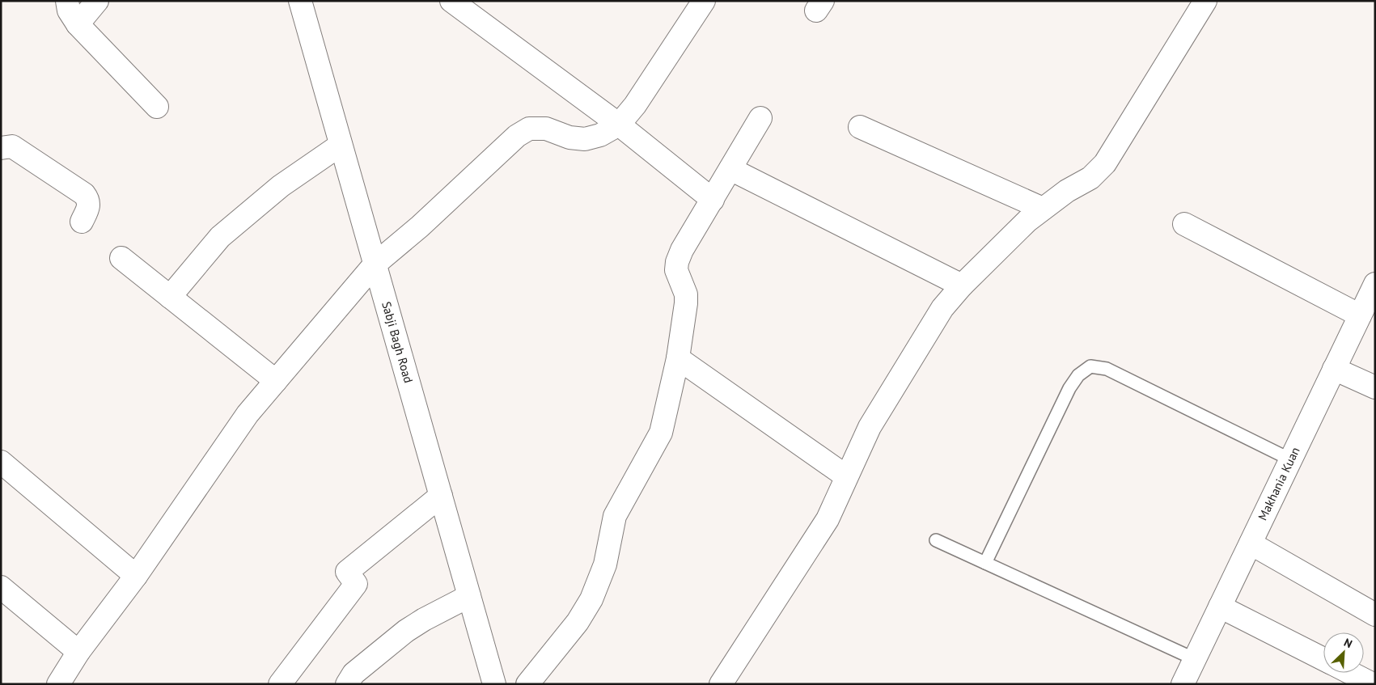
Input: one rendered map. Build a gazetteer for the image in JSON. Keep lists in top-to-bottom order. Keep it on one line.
{"streets":{"street":["Sabji Bagh Road","Makhania Kuan"]},"north":"top right"}
